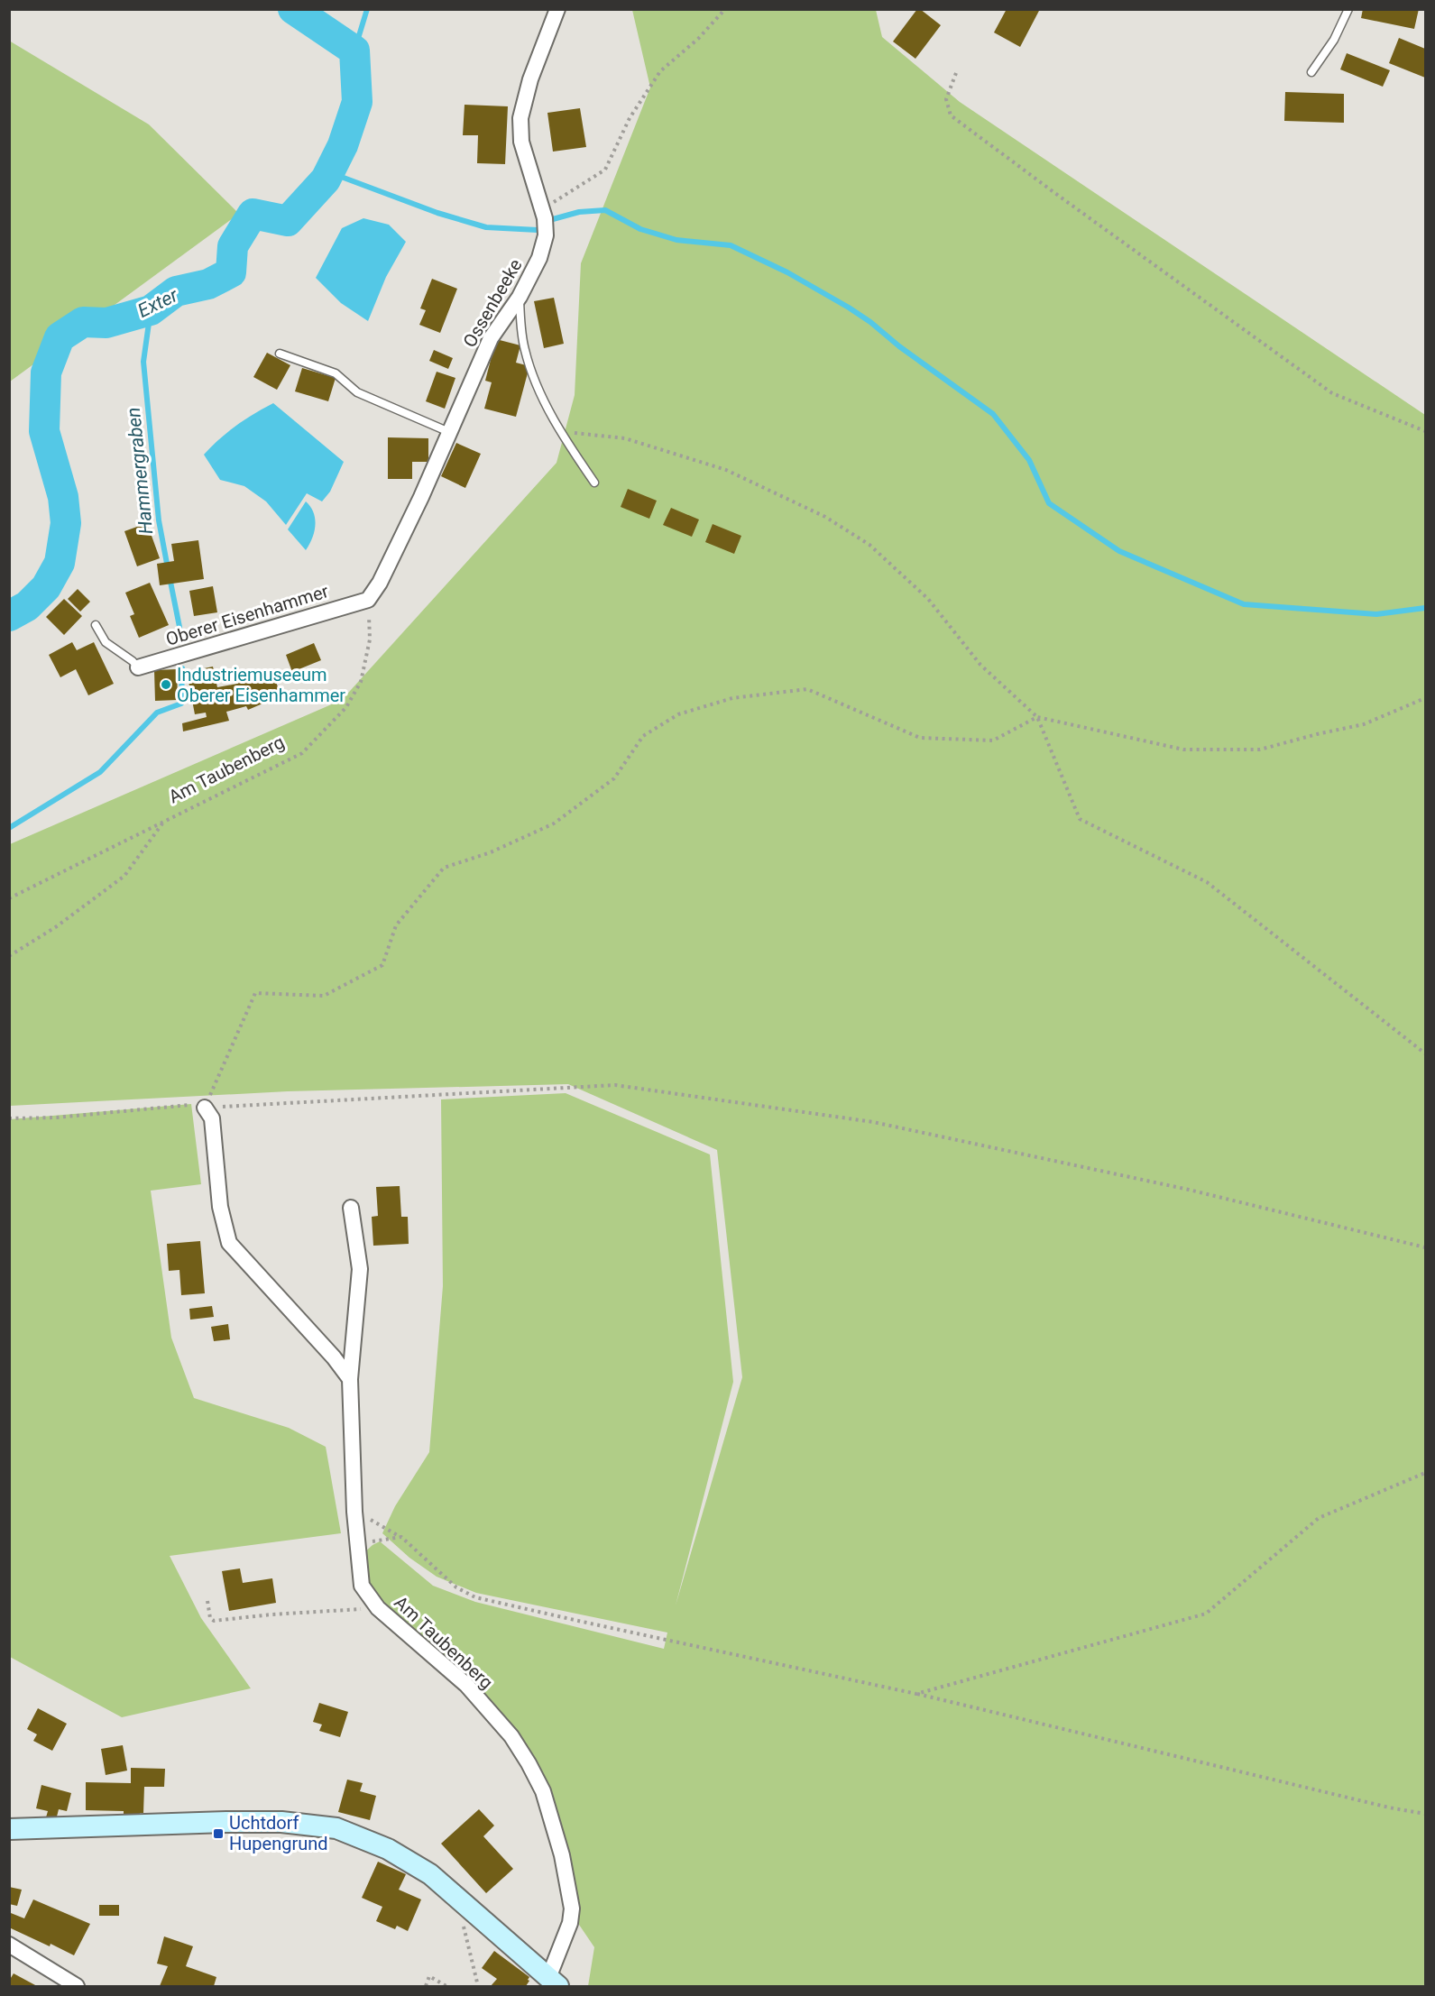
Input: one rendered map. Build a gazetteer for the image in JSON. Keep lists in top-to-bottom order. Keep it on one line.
{"streets":{"street":["Ossenbeeke","Oberer Eisenhammer","Am Taubenberg"]},"crossings":[["Ossenbeeke","Oberer Eisenhammer"],["Ossenbeeke","Am Taubenberg"],["Oberer Eisenhammer","Am Taubenberg"]],"water":["Exter","Hammergraben"],"places":{"other":["Industriemuseeum Oberer Eisenhammer"],"transit":["Uchtdorf Hupengrund"]}}
